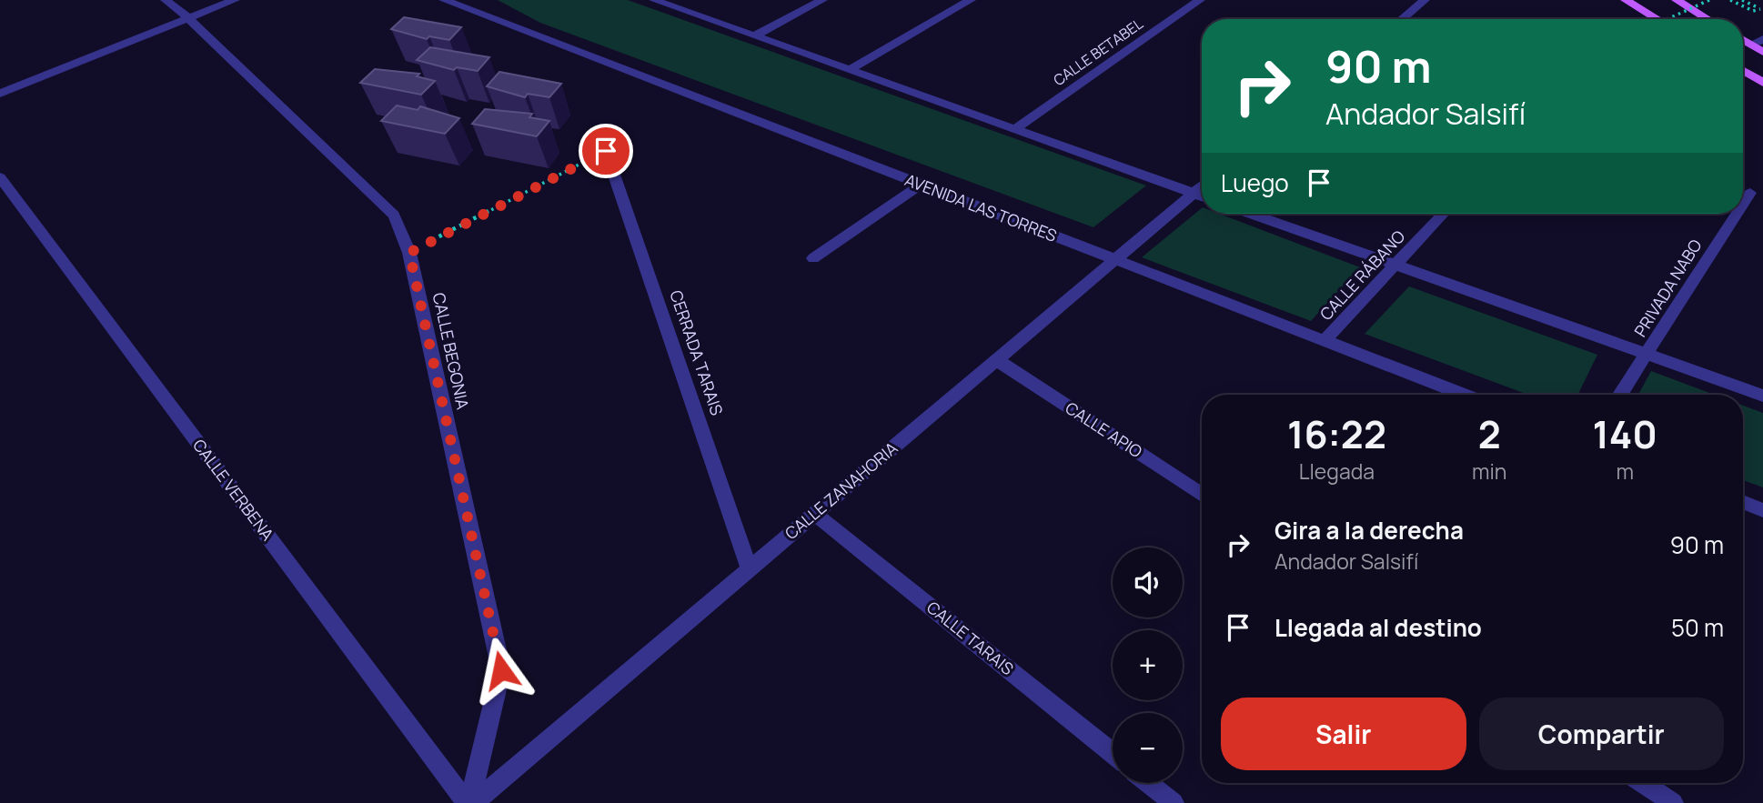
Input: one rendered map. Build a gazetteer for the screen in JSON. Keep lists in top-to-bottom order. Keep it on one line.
{"streets":{"street":["CALLE BETABEL","AVENIDA LAS TORRES","CALLE RÁBANO","PRIVADA NABO","CALLE BEGONIA","CERRADA TARAIS","CALLE APIO","CALLE VERBENA","CALLE ZANAHORIA","CALLE TARAIS"]},"crossings":[["AVENIDA LAS TORRES","CALLE RÁBANO"],["AVENIDA LAS TORRES","CALLE ZANAHORIA"],["CALLE BEGONIA","CALLE VERBENA"],["CALLE BEGONIA","CALLE ZANAHORIA"],["CERRADA TARAIS","CALLE ZANAHORIA"],["CALLE APIO","CALLE ZANAHORIA"],["CALLE VERBENA","CALLE ZANAHORIA"],["CALLE ZANAHORIA","CALLE TARAIS"]],"page":{"turn":["90 m","Andador Salsifí"],"then":"Luego","eta":["16:22","Llegada","2","min","140","m"],"list":[{"name":"Gira a la derecha","note":"Andador Salsifí","value":"90 m"},{"name":"Llegada al destino","value":"50 m"}],"map_buttons":["+","−"],"buttons":["Salir","Compartir"]}}
